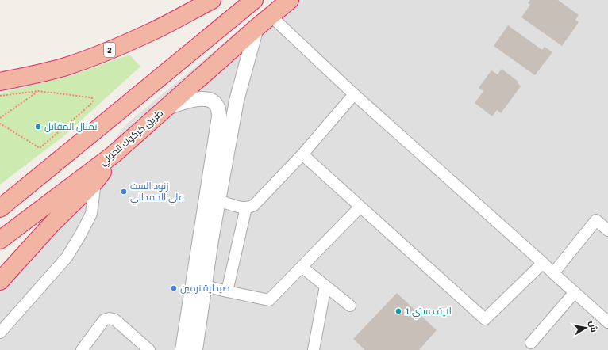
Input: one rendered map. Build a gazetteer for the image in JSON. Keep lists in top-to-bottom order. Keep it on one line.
{"streets":{"highway":["2","طريق كركوك الحولي"]},"places":["تمثال المقاتل","زنود الست علي الحمداني","صيدلية نرمين","لايف ستي 1"],"north":"right"}
